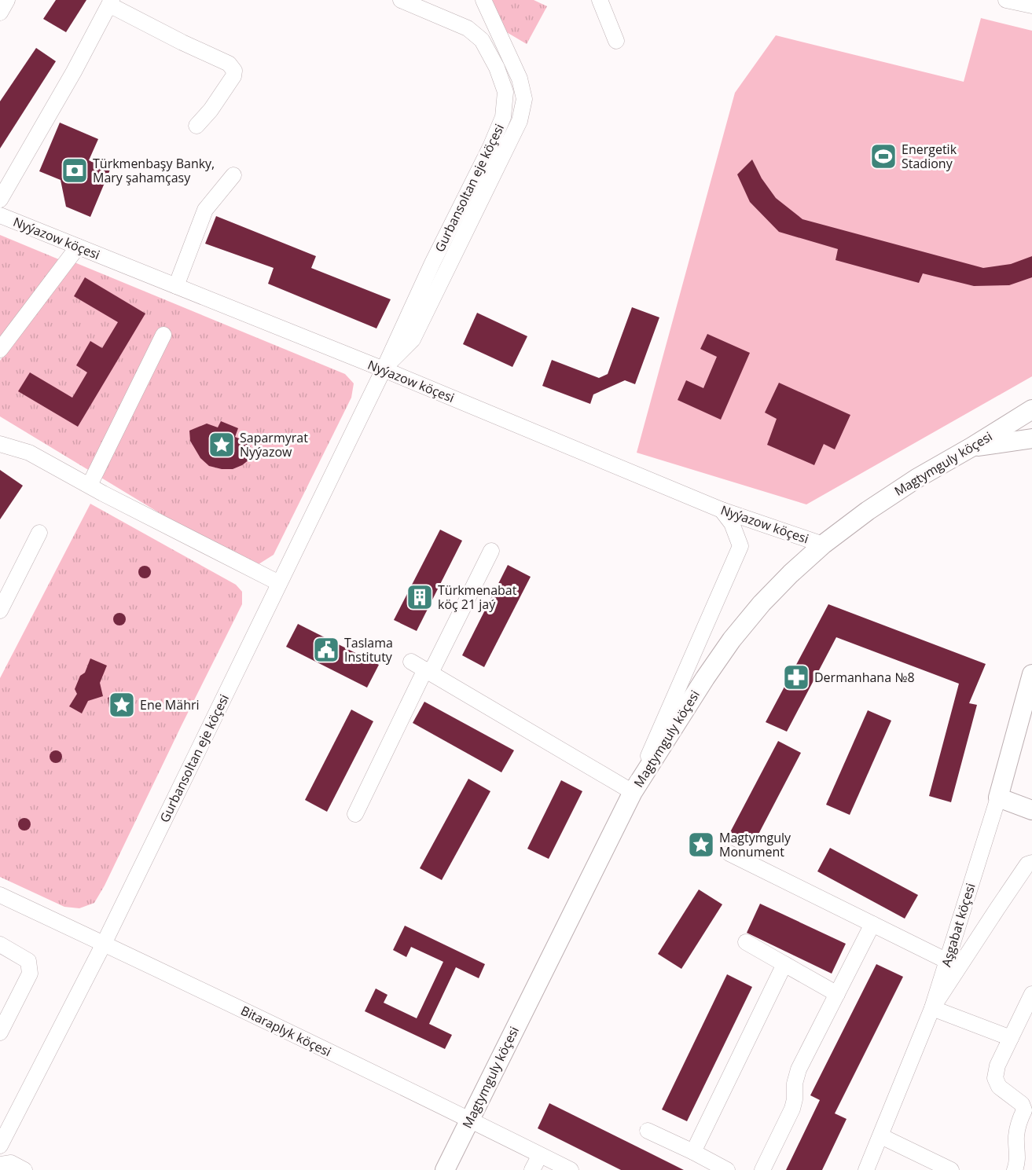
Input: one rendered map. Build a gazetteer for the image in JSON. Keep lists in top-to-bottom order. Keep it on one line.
{"streets":{"main road":["Magtymguly köçesi","Aşgabat köçesi"],"street":["Gurbansoltan eje köçesi","Nyýazow köçesi","Bitaraplyk köçesi"]},"crossings":[["Gurbansoltan eje köçesi","Nyýazow köçesi"],["Gurbansoltan eje köçesi","Bitaraplyk köçesi"],["Nyýazow köçesi","Magtymguly köçesi"],["Magtymguly köçesi","Bitaraplyk köçesi"]],"places":{"sports":["Energetik Stadiony"],"bank":["Türkmenbaşy Banky, Mary şahamçasy"],"place":["Saparmyrat Nyýazow","Ene Mähri","Magtymguly Monument"],"building":["Türkmenabat köç 21 jaý"],"public building":["Taslama Instituty"],"pharmacy":["Dermanhana №8"]}}
